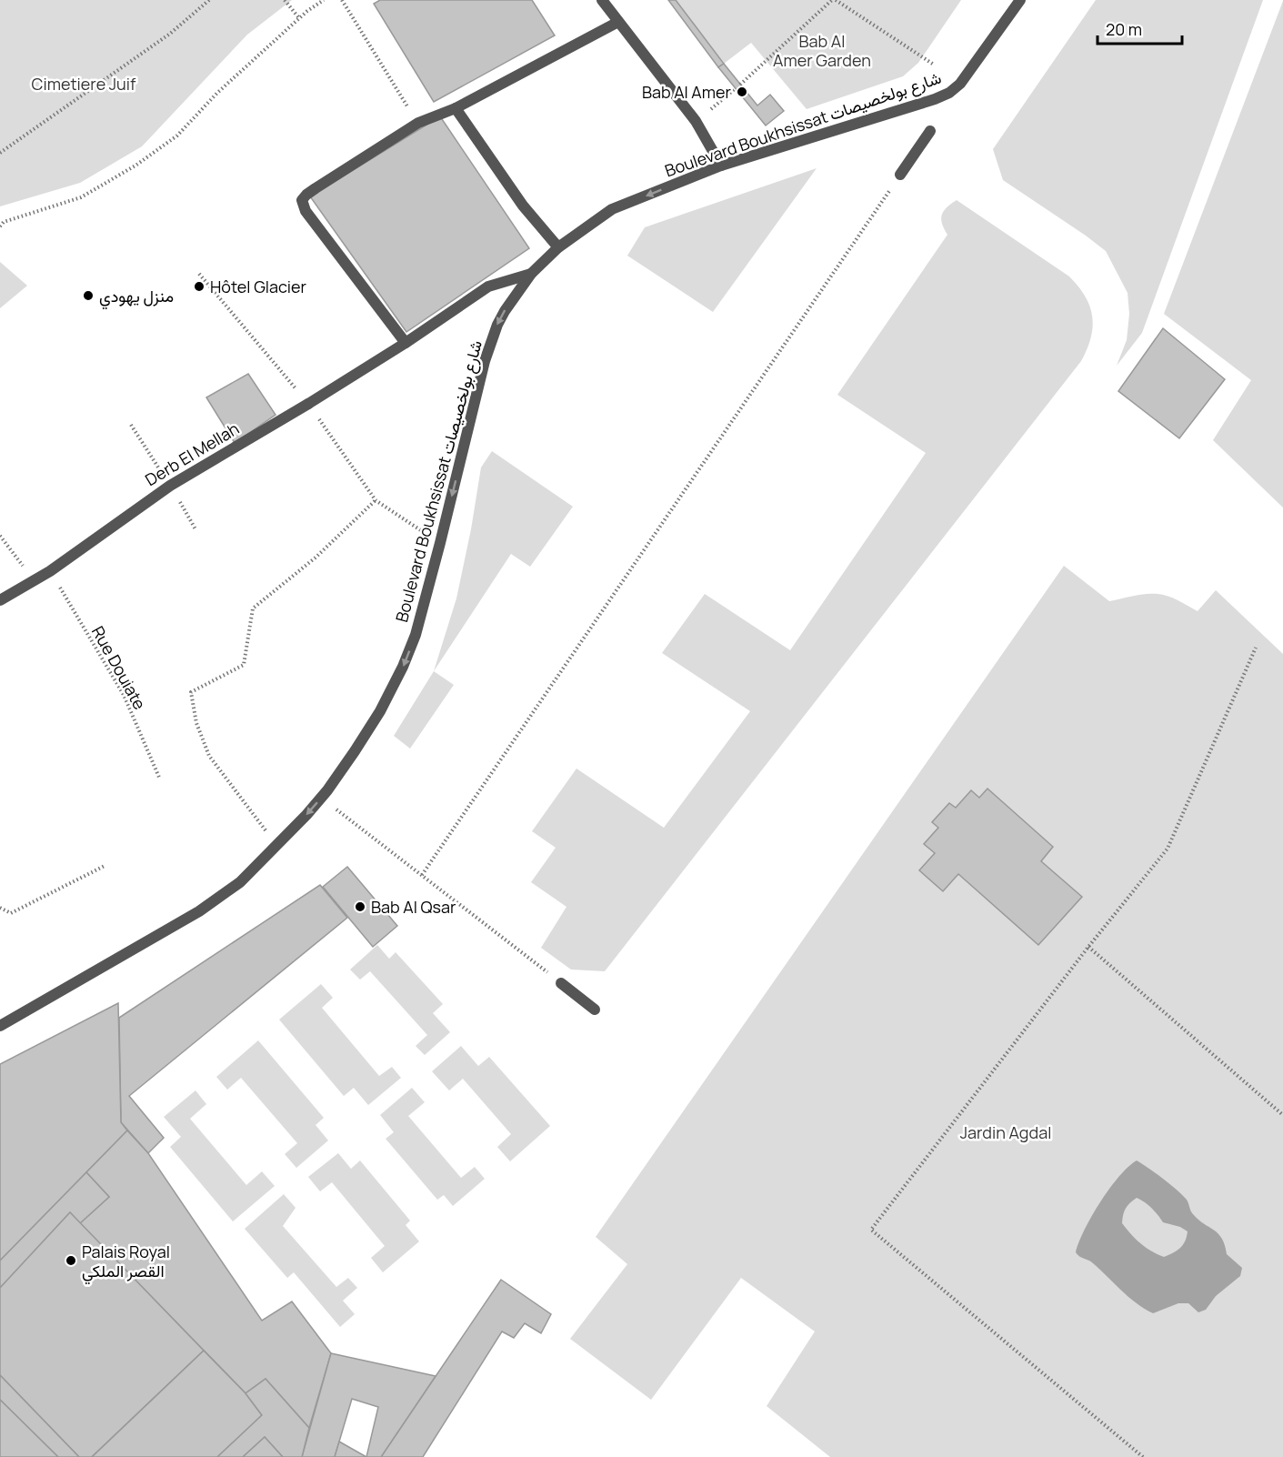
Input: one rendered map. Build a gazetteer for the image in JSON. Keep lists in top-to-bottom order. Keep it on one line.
{"streets":{"street":["Boulevard Boukhsissat شارع بولخصيصات","Derb El Mellah"],"path":["Rue Douiate"]},"crossings":[["Boulevard Boukhsissat شارع بولخصيصات","Derb El Mellah"],["Derb El Mellah","Rue Douiate"]],"one_way":["Boulevard Boukhsissat شارع بولخصيصات"],"parks":["Bab Al Amer Garden","Cimetiere Juif","Jardin Agdal"],"places":["Bab Al Amer","Hôtel Glacier","منزل يهودي","Bab Al Qsar","Palais Royal القصر الملكي"],"scale_bar":"20 m"}
